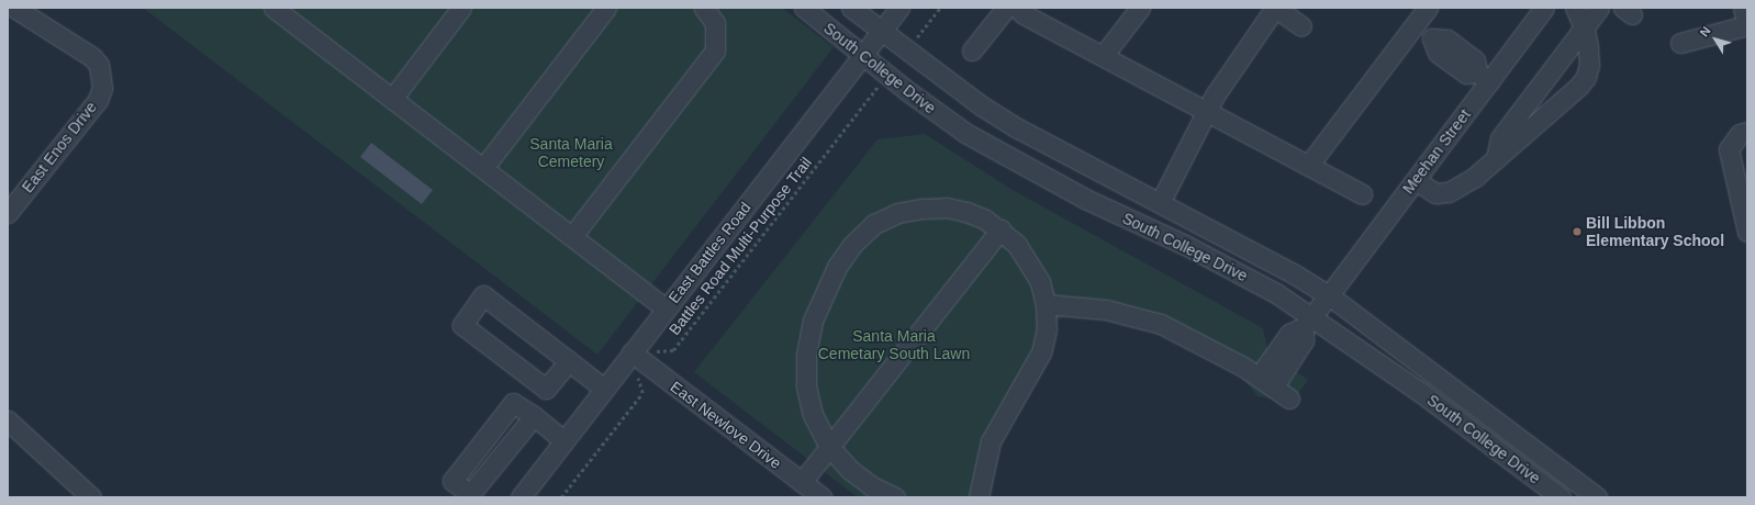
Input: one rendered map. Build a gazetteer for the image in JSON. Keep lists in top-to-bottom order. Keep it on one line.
{"streets":{"street":["South College Drive","East Enos Drive","Meehan Street","East Battles Road","East Newlove Drive"],"path":["Battles Road Multi-Purpose Trail"]},"crossings":[["South College Drive","Meehan Street"],["South College Drive","Battles Road Multi-Purpose Trail"],["South College Drive","East Battles Road"],["Battles Road Multi-Purpose Trail","East Battles Road"],["Battles Road Multi-Purpose Trail","East Newlove Drive"],["East Battles Road","East Newlove Drive"]],"parks":["Santa Maria Cemetery","Santa Maria Cemetary South Lawn"],"places":["Bill Libbon Elementary School"],"north":"top left"}
